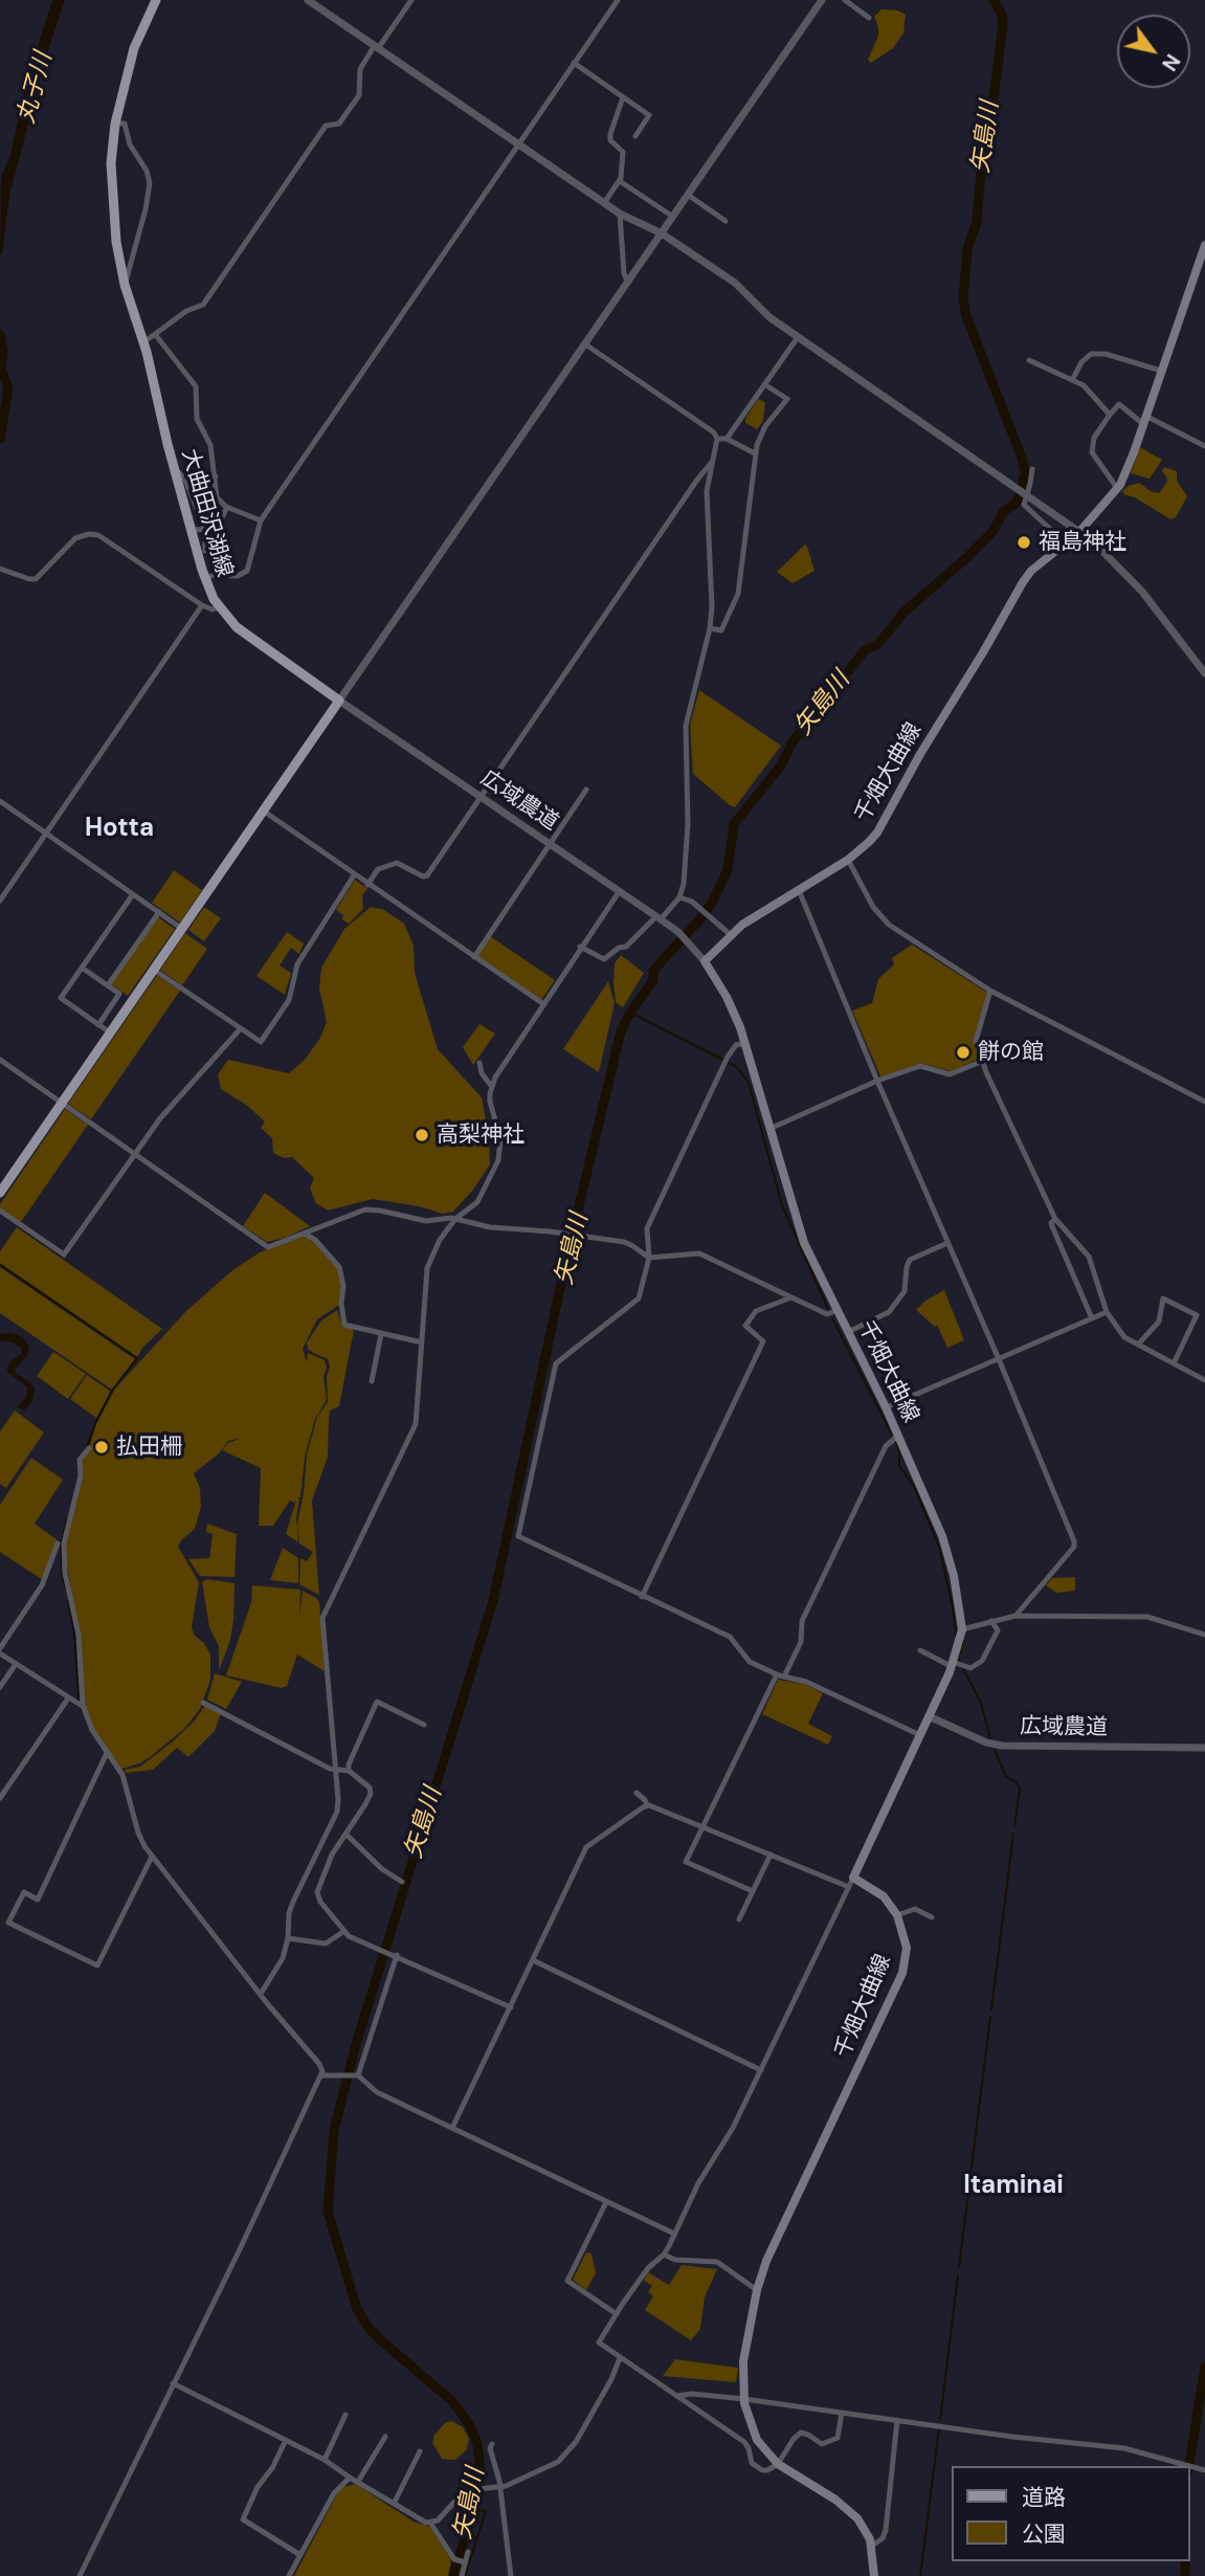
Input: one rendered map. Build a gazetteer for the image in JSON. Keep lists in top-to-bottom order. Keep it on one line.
{"streets":{"main road":["大曲田沢湖線","千畑大曲線"],"street":["広域農道"]},"crossings":[["大曲田沢湖線","広域農道"],["千畑大曲線","広域農道"]],"districts":["Hotta","Itaminai"],"water":["丸子川","矢島川"],"places":["福島神社","餅の館","高梨神社","払田柵"],"legend":["道路","公園"],"north":"bottom right"}
